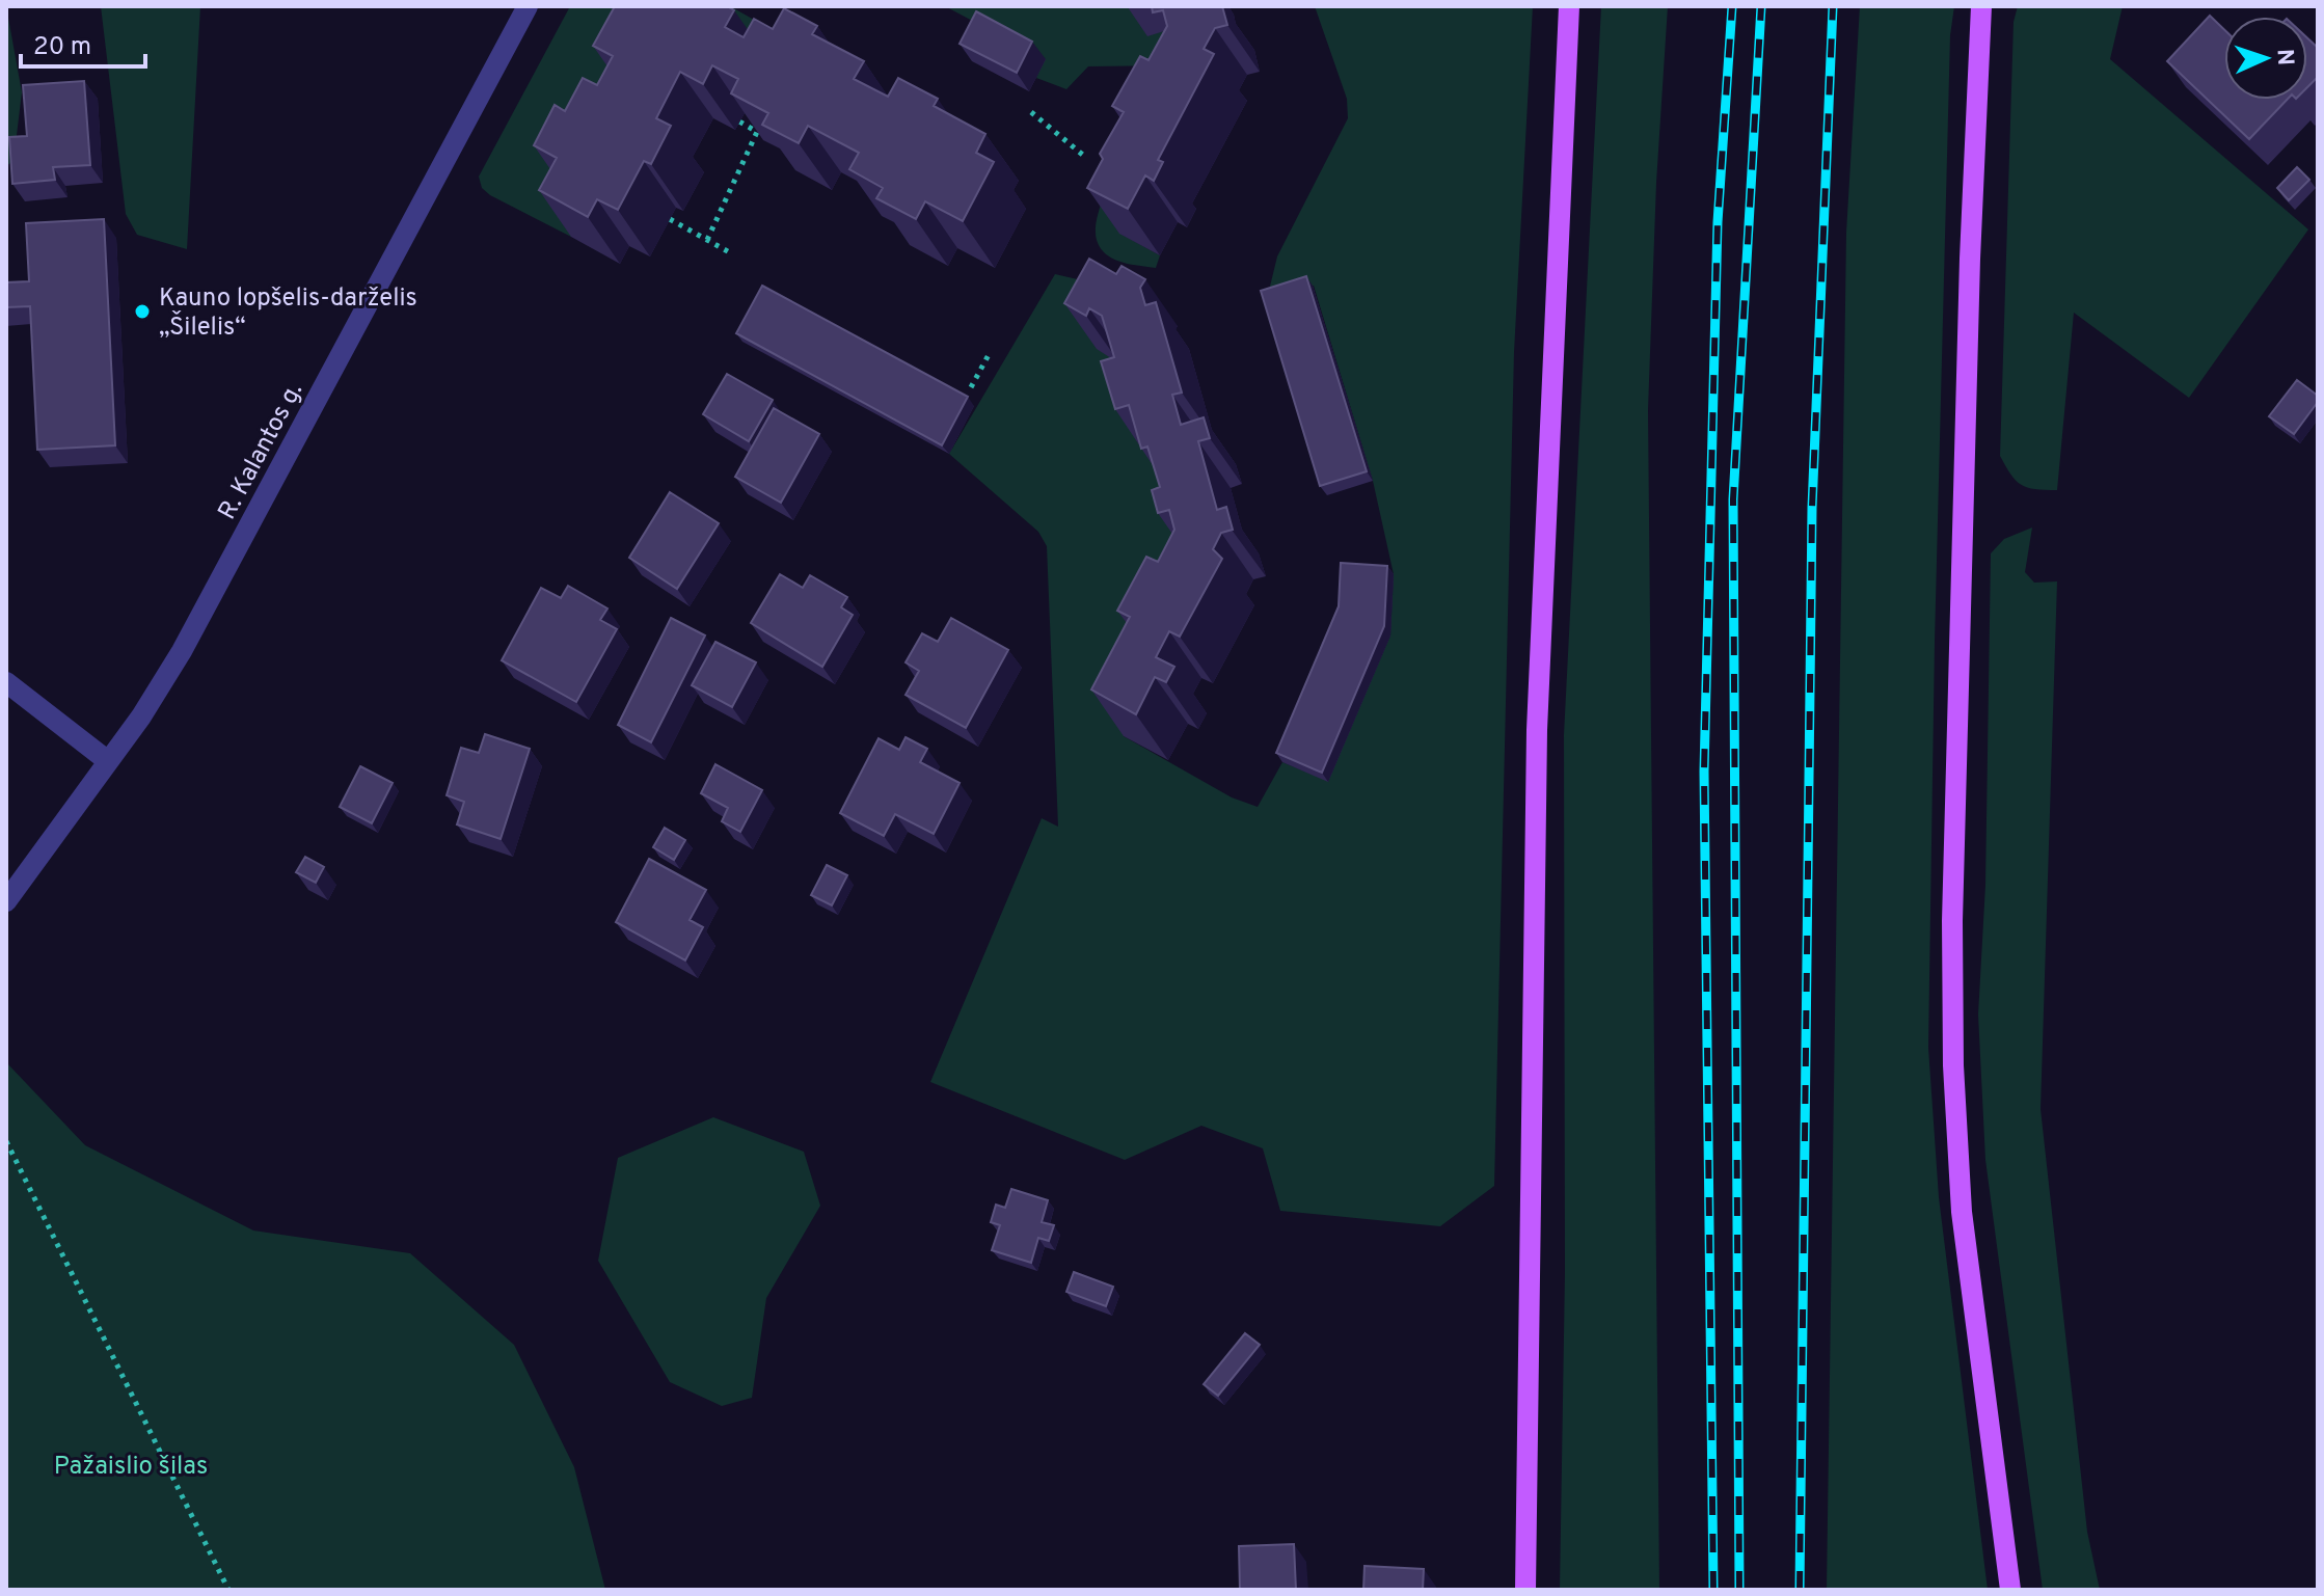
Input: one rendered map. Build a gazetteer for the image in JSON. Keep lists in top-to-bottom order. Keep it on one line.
{"streets":{"street":["R. Kalantos g."]},"parks":["Pažaislio šilas"],"places":["Kauno lopšelis-darželis „Šilelis“"],"scale_bar":"20 m","north":"right"}
